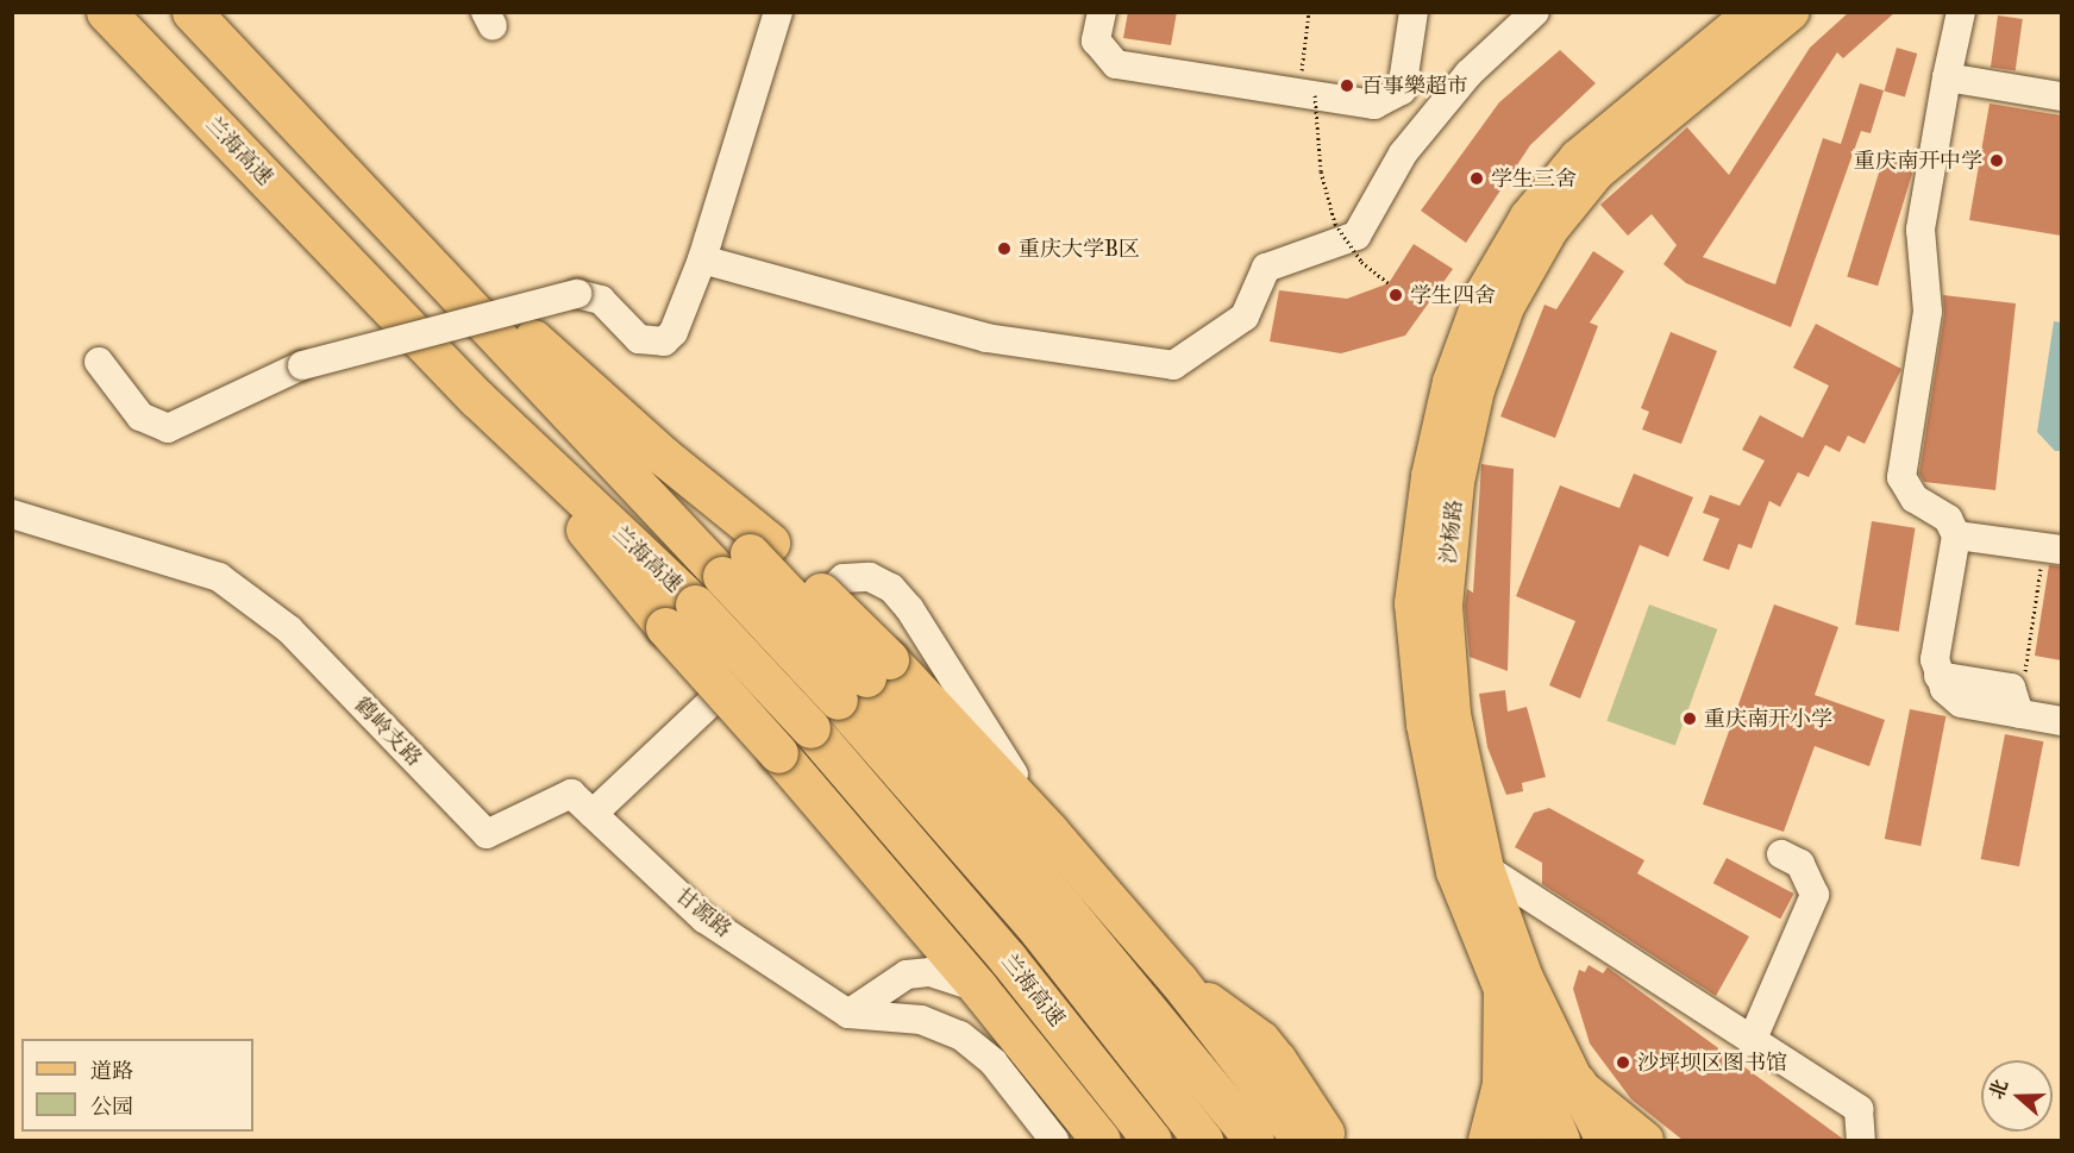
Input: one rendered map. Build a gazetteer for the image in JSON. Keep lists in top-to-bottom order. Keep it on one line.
{"streets":{"highway":["兰海高速"],"main road":["沙杨路"],"street":["鹤岭支路","甘源路"]},"crossings":[["鹤岭支路","甘源路"]],"places":["百事樂超市","重庆南开中学","学生三舍","重庆大学B区","学生四舍","重庆南开小学","沙坪坝区图书馆"],"legend":["道路","公园"],"north":"left"}
